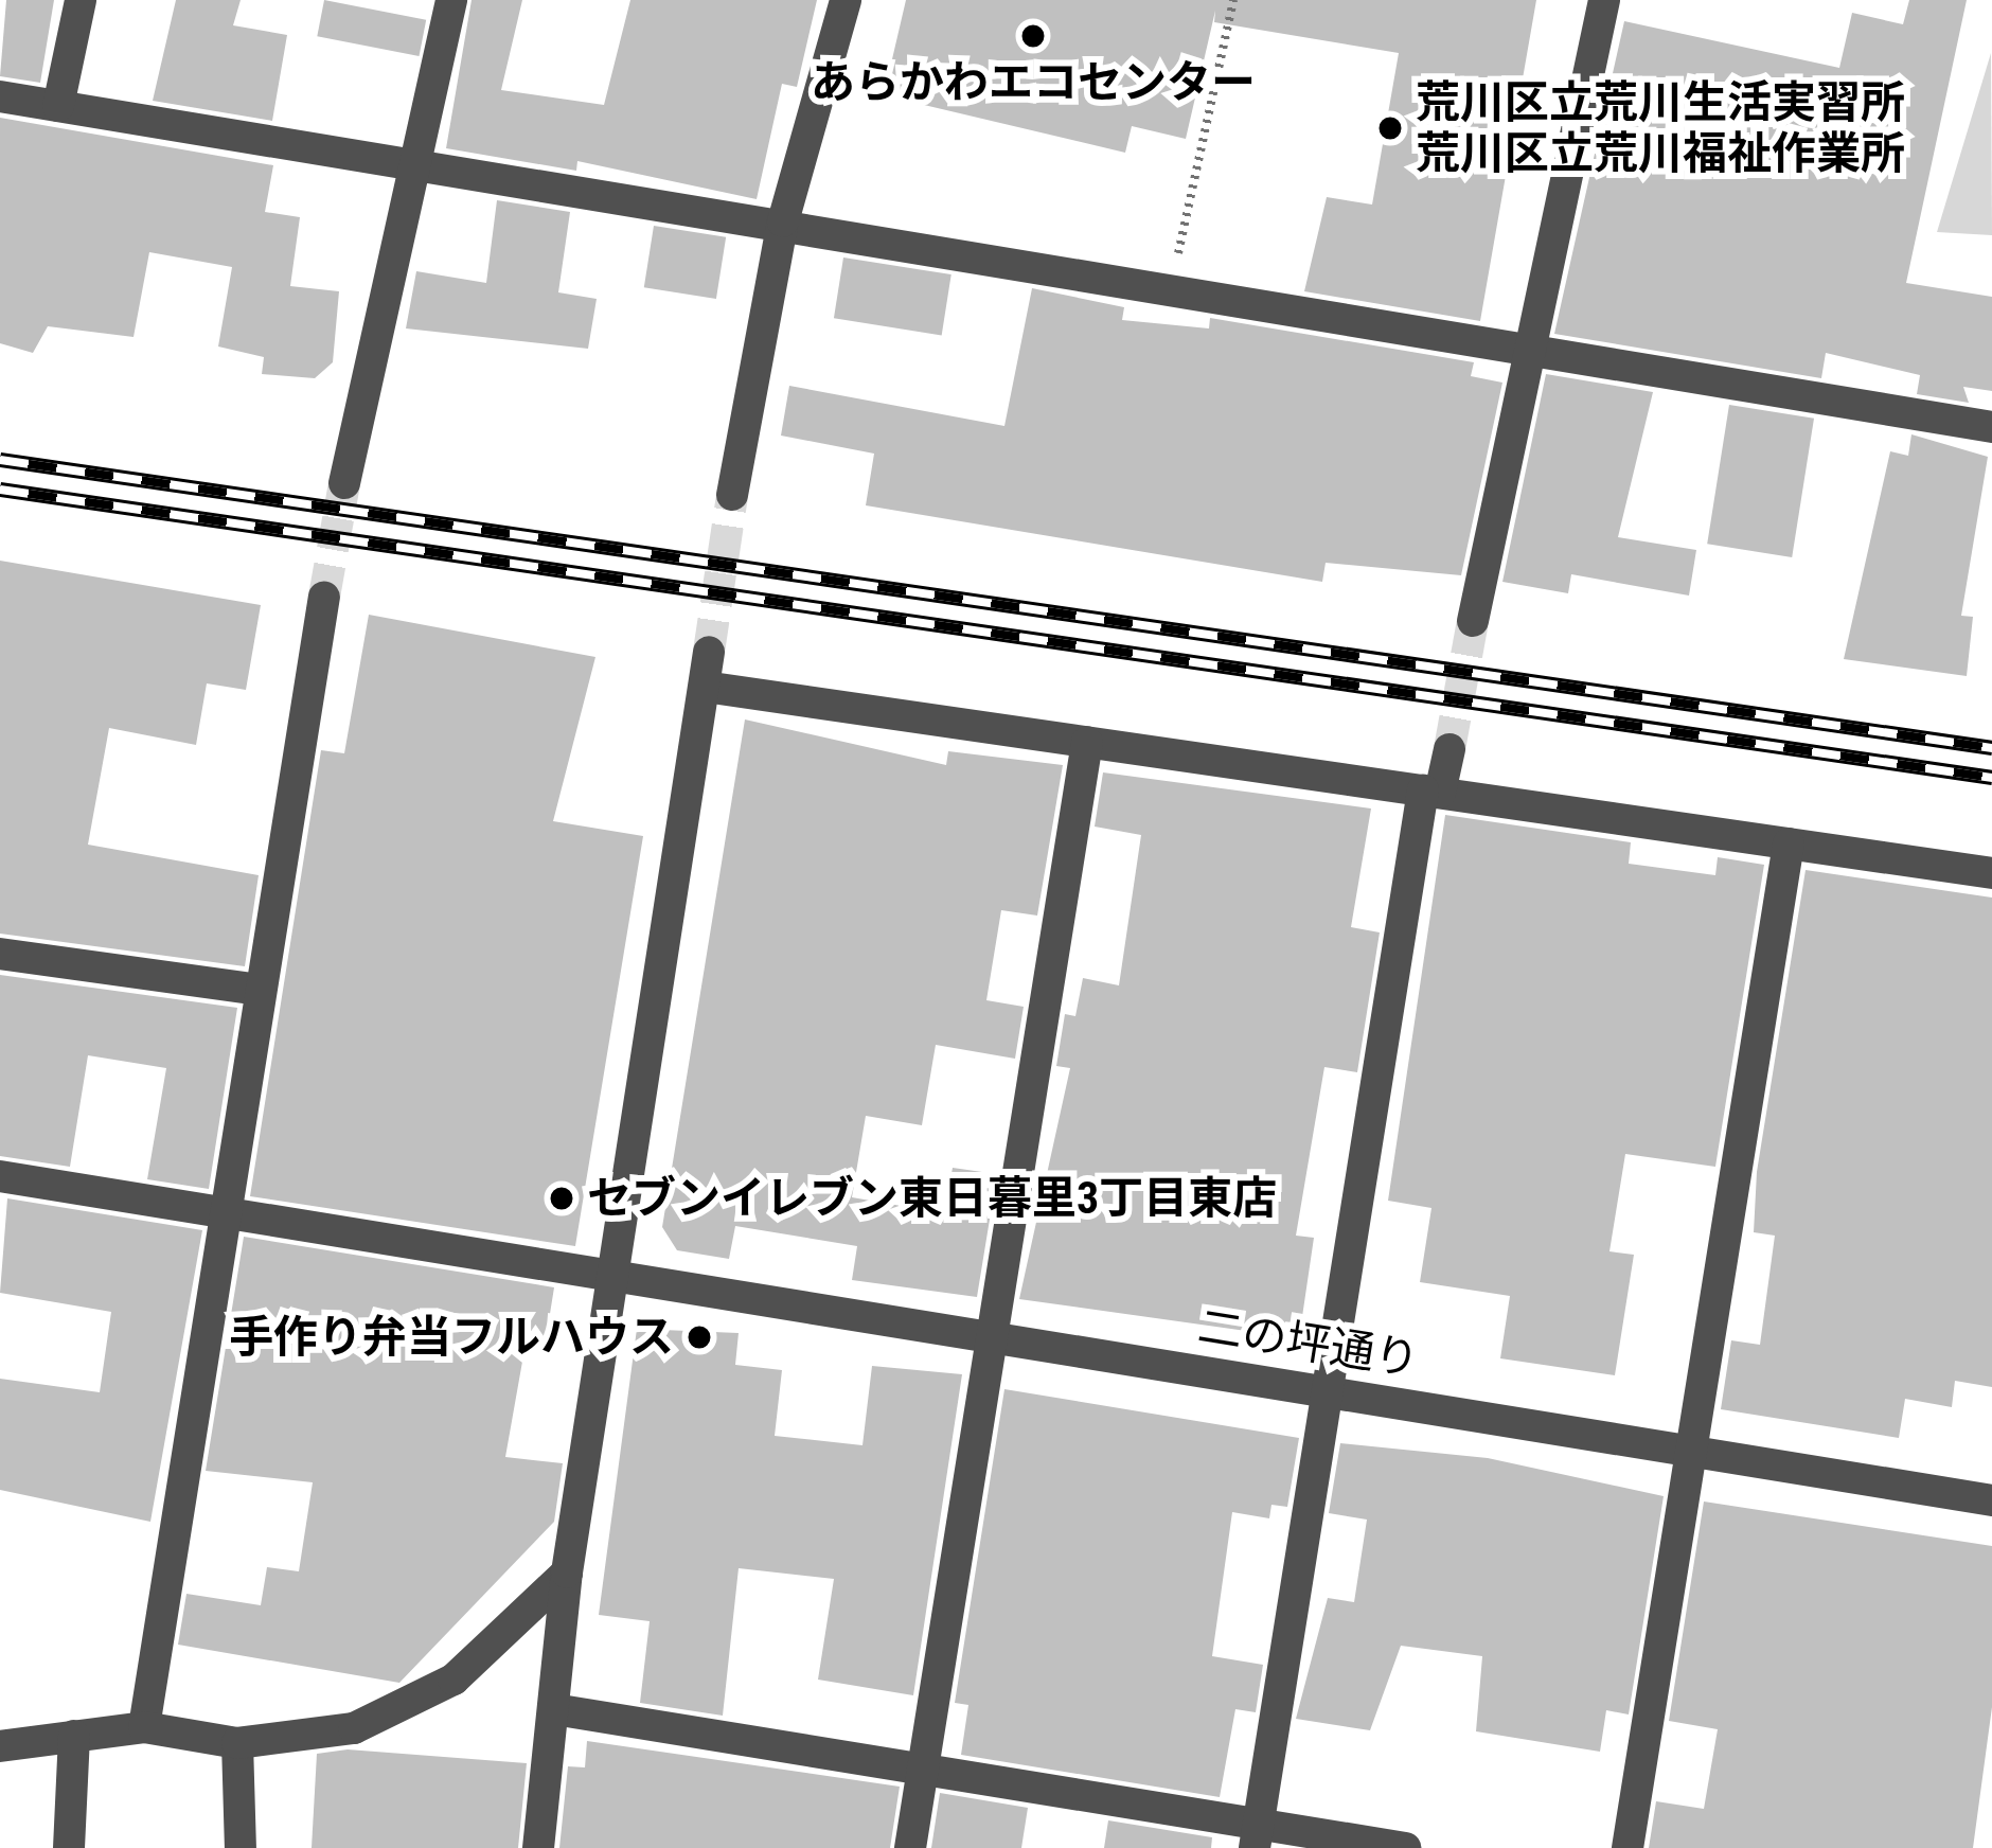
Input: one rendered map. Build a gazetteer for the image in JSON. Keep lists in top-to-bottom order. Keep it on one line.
{"streets":{"street":["二の坪通り"]},"places":["あらかわエコセンター","荒川区立荒川生活実習所 荒川区立荒川福祉作業所","セブンイレブン東日暮里3丁目東店","手作り弁当フルハウス"]}
